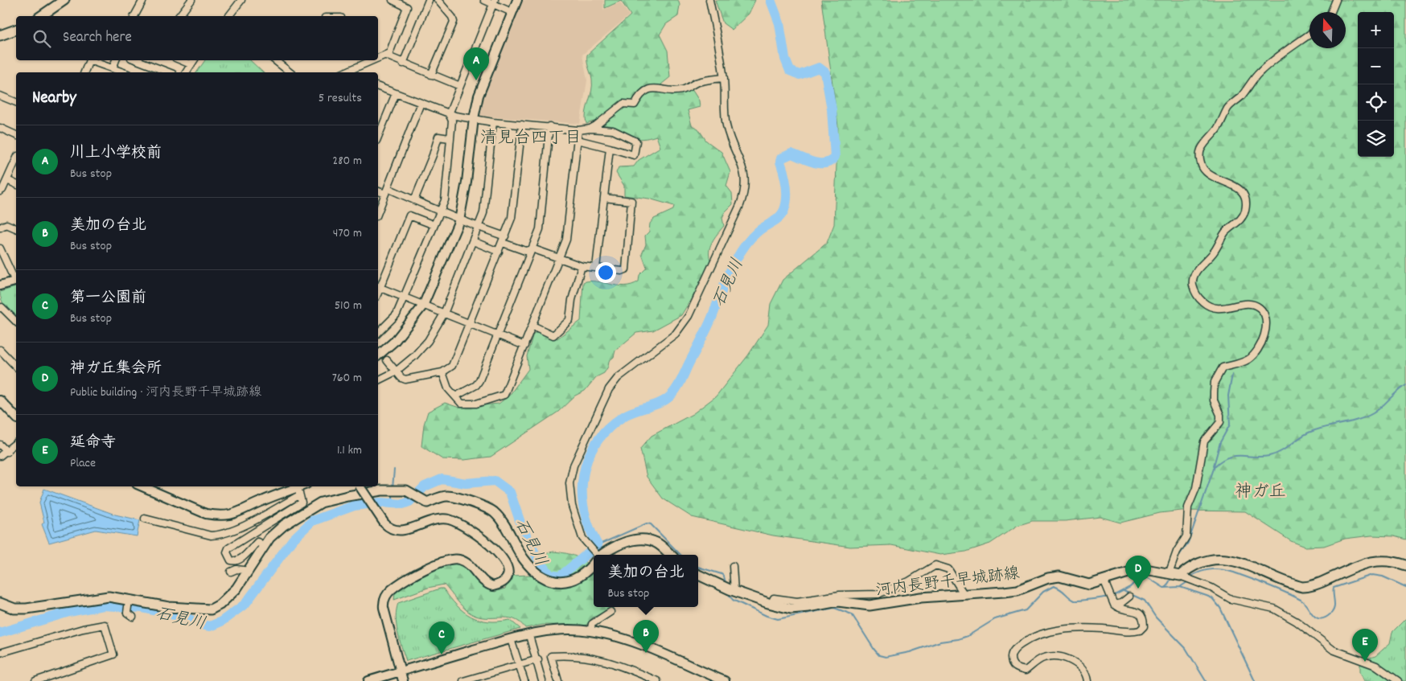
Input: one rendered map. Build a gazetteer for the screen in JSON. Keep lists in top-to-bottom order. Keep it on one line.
{"streets":{"main road":["河内長野千早城跡線"]},"districts":["清見台四丁目","神ガ丘"],"water":["石見川"],"north":"top","page":{"map_buttons":["+","−"],"search":"Search here","pins":["A","D","B","C","E"],"heading":["Nearby","5 results"],"list":[{"mark":"A","name":"川上小学校前","note":"Bus stop","value":"280 m"},{"mark":"B","name":"美加の台北","note":"Bus stop","value":"470 m"},{"mark":"C","name":"第一公園前","note":"Bus stop","value":"510 m"},{"mark":"D","name":"神ガ丘集会所","note":"Public building · 河内長野千早城跡線","value":"760 m"},{"mark":"E","name":"延命寺","note":"Place","value":"1.1 km"}],"popup":["美加の台北","Bus stop"]}}
